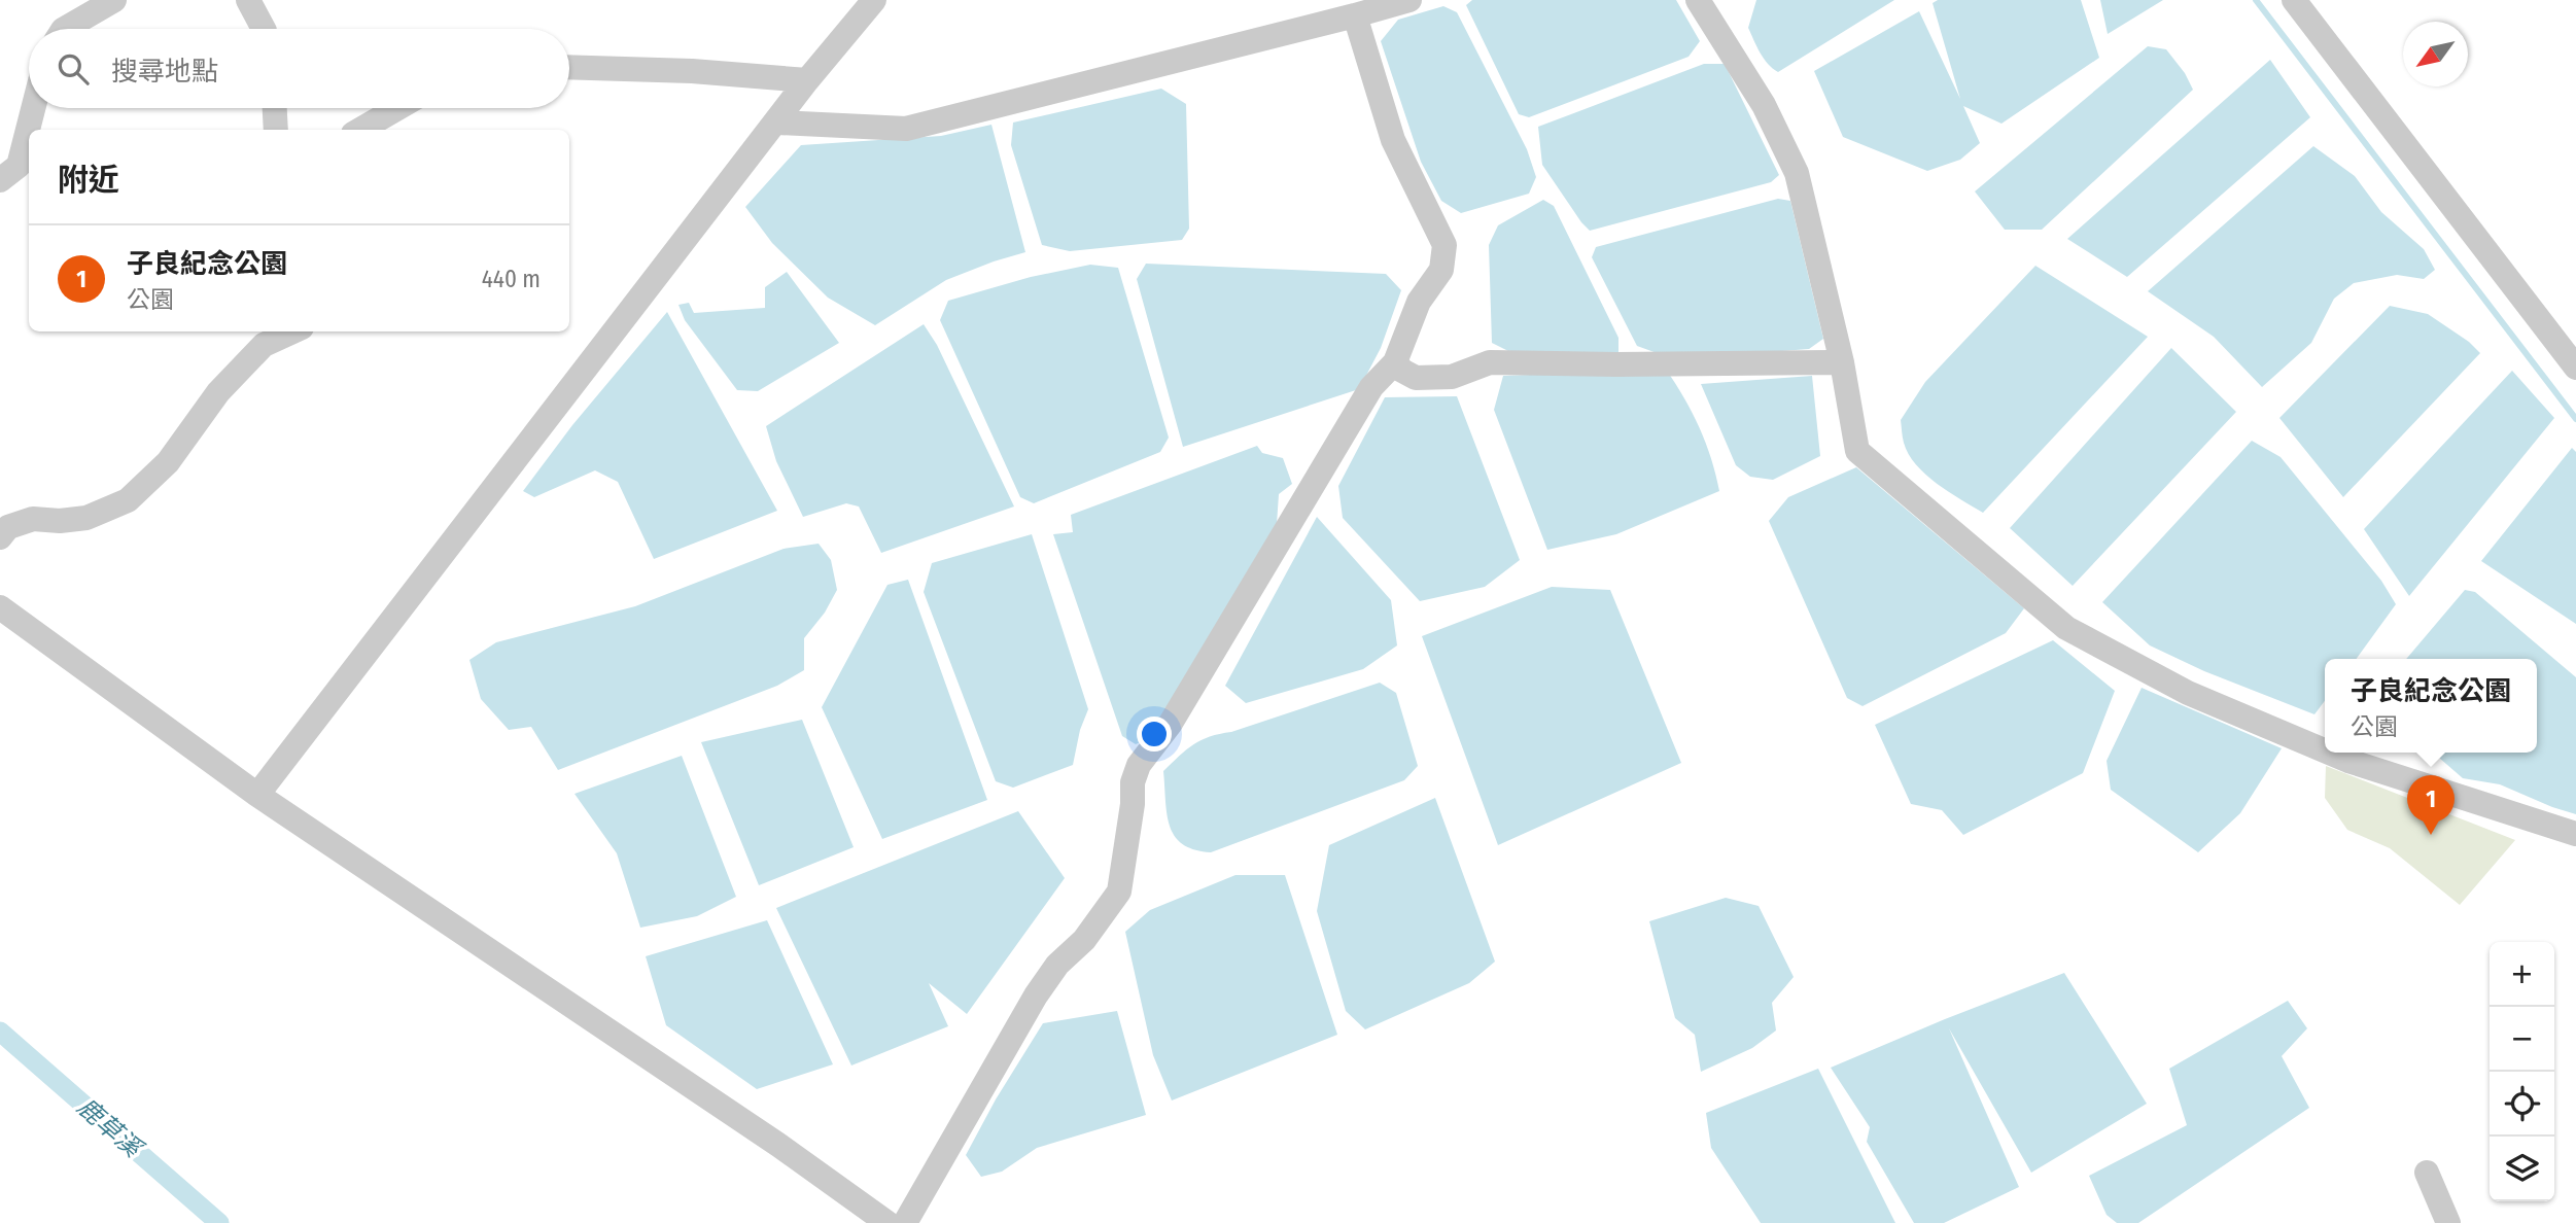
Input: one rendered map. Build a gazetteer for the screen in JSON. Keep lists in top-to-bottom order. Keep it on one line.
{"water":["鹿草溪"],"north":"bottom left","page":{"search":"搜尋地點","heading":"附近","list":[{"mark":"1","name":"子良紀念公園","note":"公園","value":"440 m"}],"popup":["子良紀念公園","公園"],"pins":"1","map_buttons":["+","−"]}}
